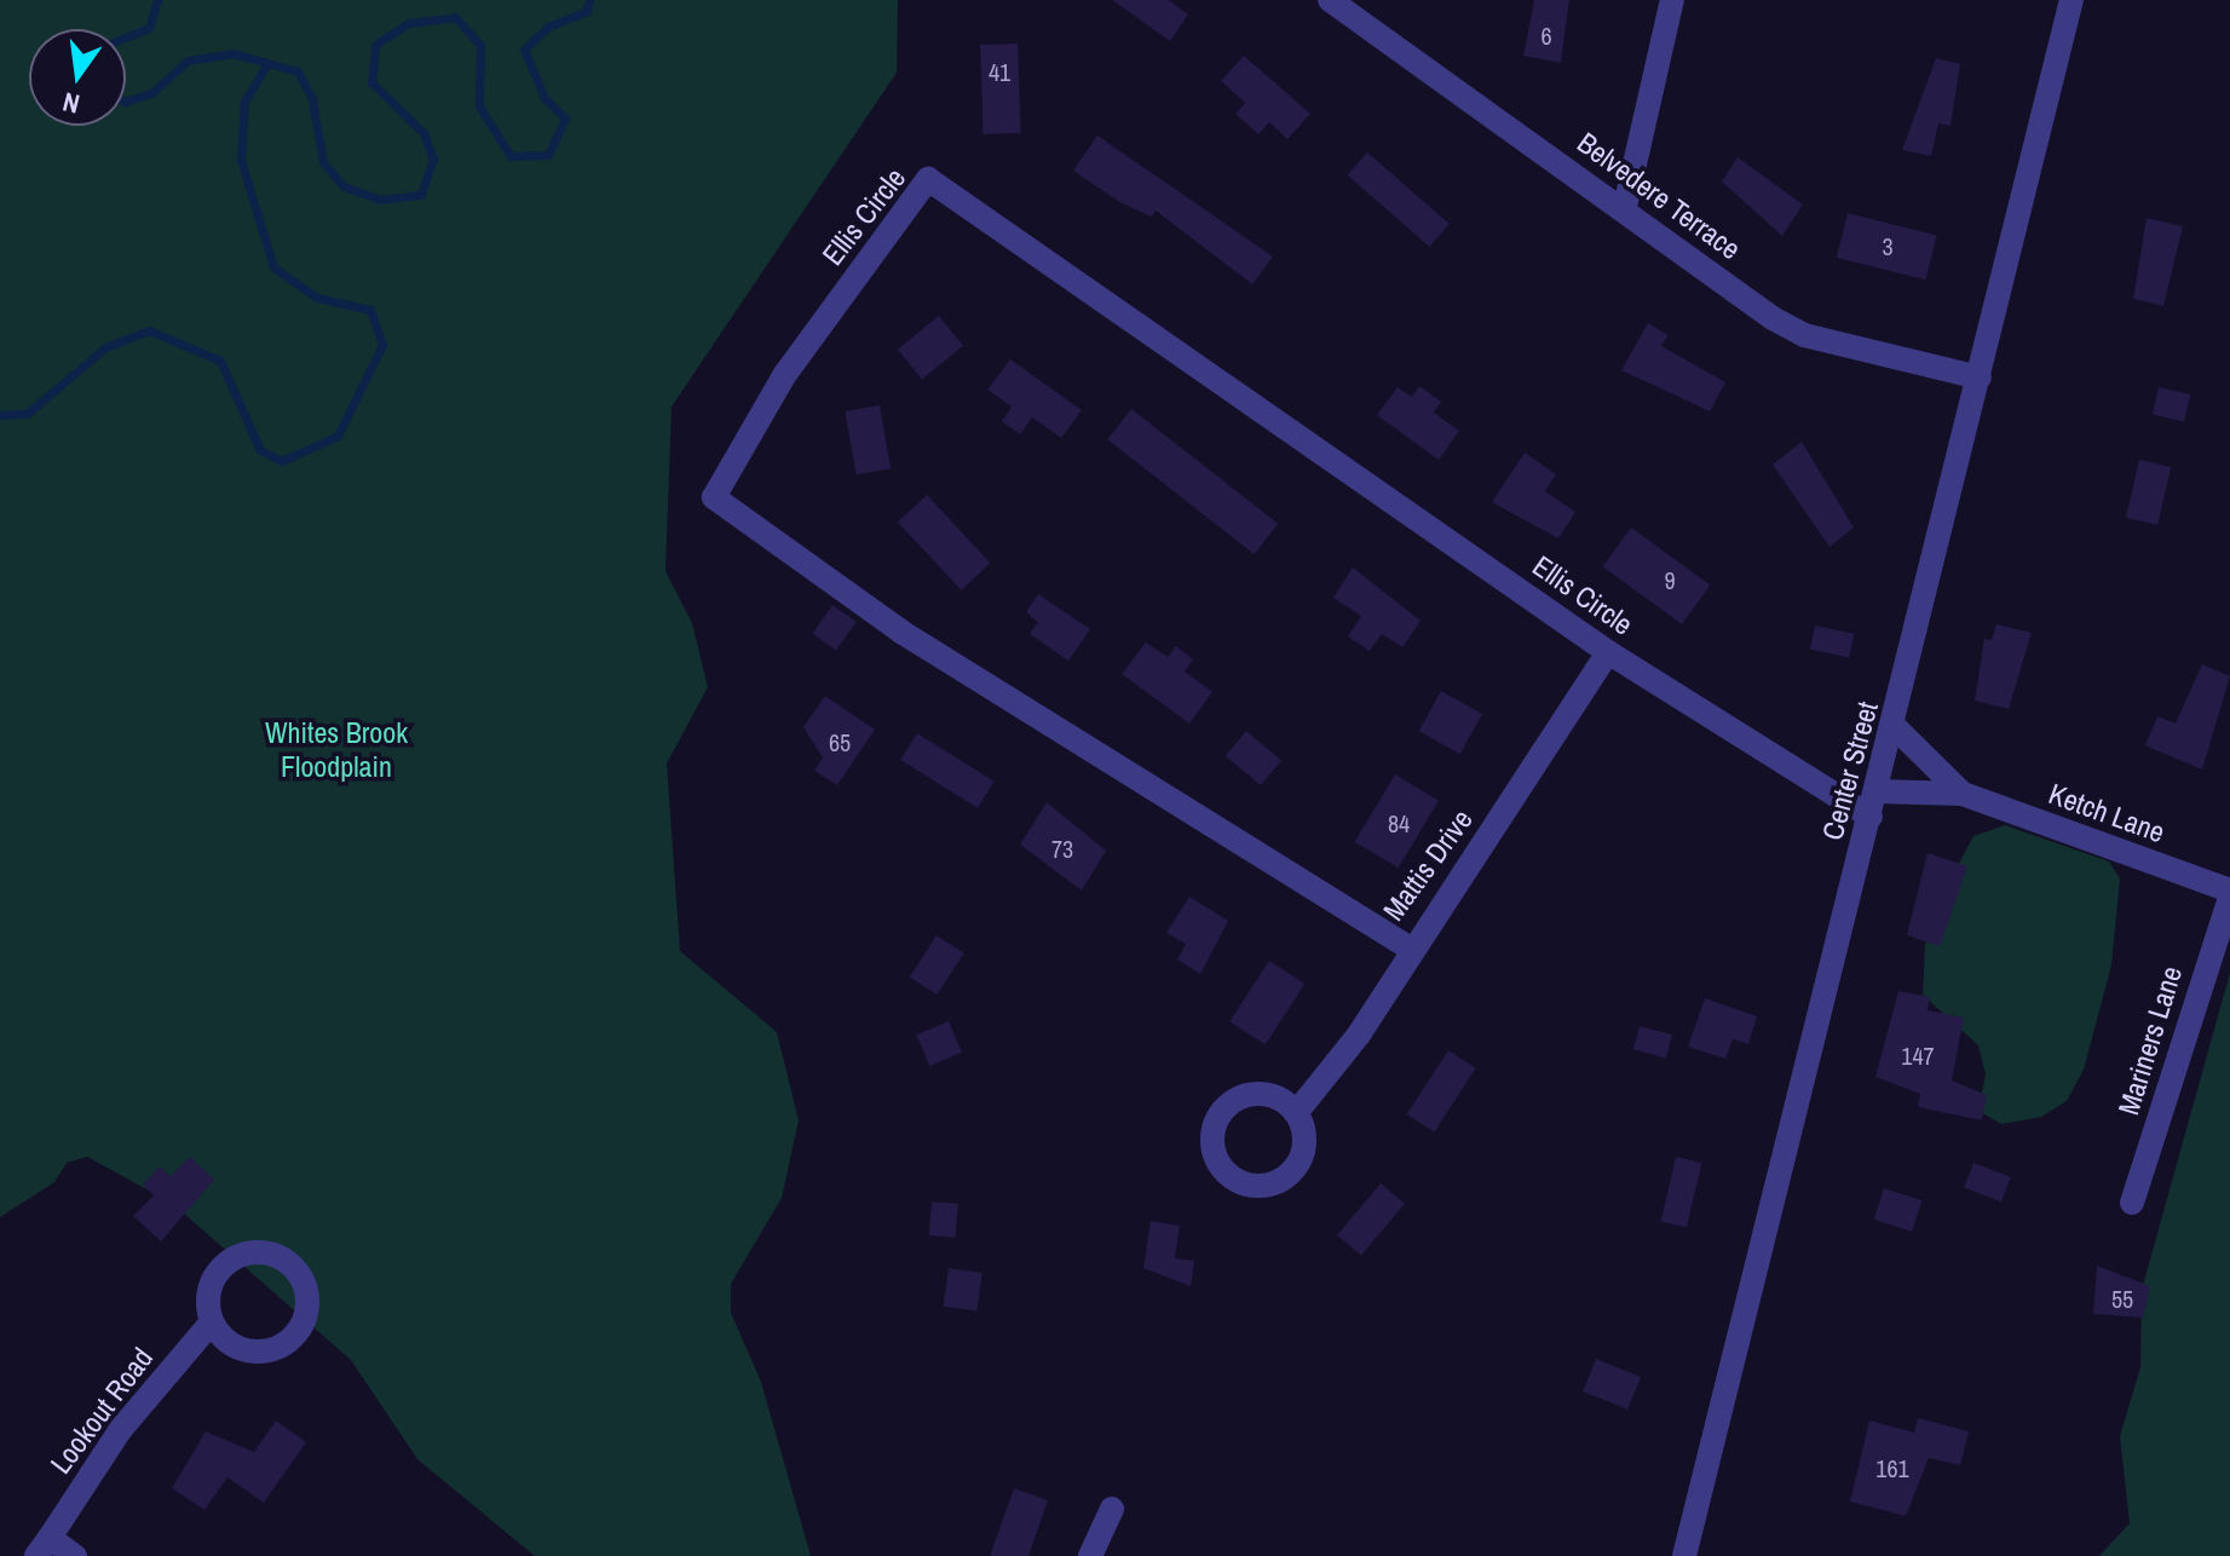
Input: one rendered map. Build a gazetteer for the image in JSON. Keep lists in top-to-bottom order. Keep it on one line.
{"streets":{"street":["Belvedere Terrace","Ellis Circle","Center Street","Ketch Lane","Mattis Drive","Mariners Lane","Lookout Road"]},"crossings":[["Belvedere Terrace","Center Street"],["Ellis Circle","Center Street"],["Ellis Circle","Mattis Drive"],["Center Street","Ketch Lane"],["Ketch Lane","Mariners Lane"]],"parks":["Whites Brook Floodplain"],"house_numbers":["6","41","3","9","65","84","73","147","55","161"],"north":"bottom"}
